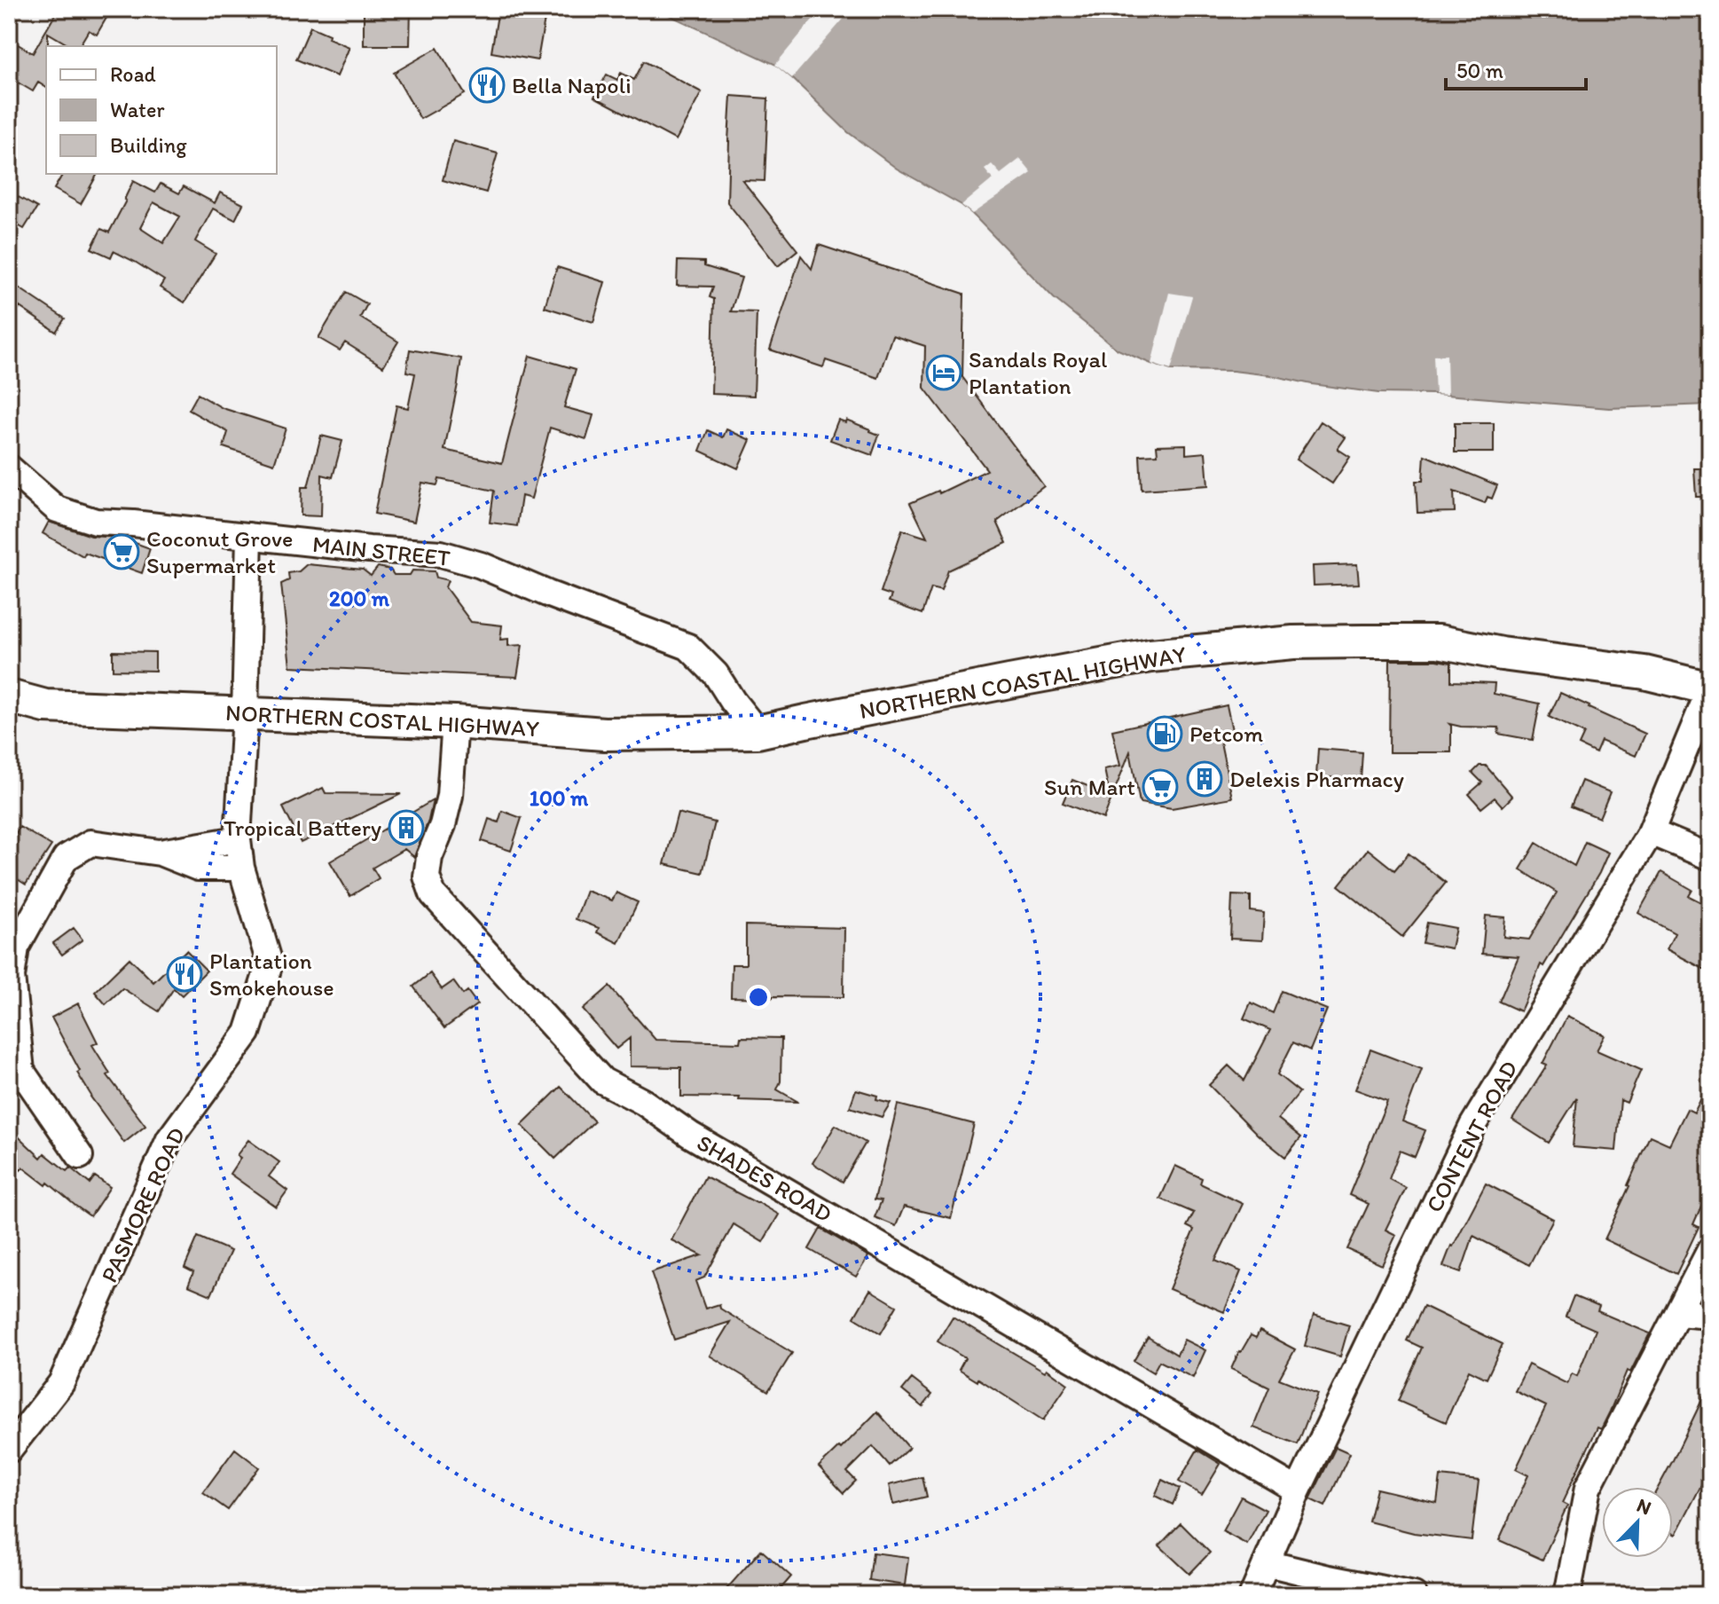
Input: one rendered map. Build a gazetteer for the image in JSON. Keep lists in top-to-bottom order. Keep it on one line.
{"streets":{"main road":["NORTHERN COASTAL HIGHWAY","NORTHERN COSTAL HIGHWAY"],"street":["MAIN STREET","CONTENT ROAD","SHADES ROAD","PASMORE ROAD"]},"crossings":[["MAIN STREET","NORTHERN COASTAL HIGHWAY"],["MAIN STREET","NORTHERN COSTAL HIGHWAY"],["MAIN STREET","PASMORE ROAD"],["NORTHERN COASTAL HIGHWAY","NORTHERN COSTAL HIGHWAY"],["NORTHERN COASTAL HIGHWAY","CONTENT ROAD"],["NORTHERN COSTAL HIGHWAY","SHADES ROAD"],["NORTHERN COSTAL HIGHWAY","PASMORE ROAD"],["CONTENT ROAD","SHADES ROAD"]],"places":{"restaurant":["Bella Napoli","Plantation Smokehouse"],"hotel":["Sandals Royal Plantation"],"supermarket":["Coconut Grove Supermarket","Sun Mart"],"fuel station":["Petcom"],"building":["Delexis Pharmacy","Tropical Battery"]},"legend":["Road","Water","Building"],"scale_bar":"50 m","north":"top right","rings":["200 m","100 m"]}
